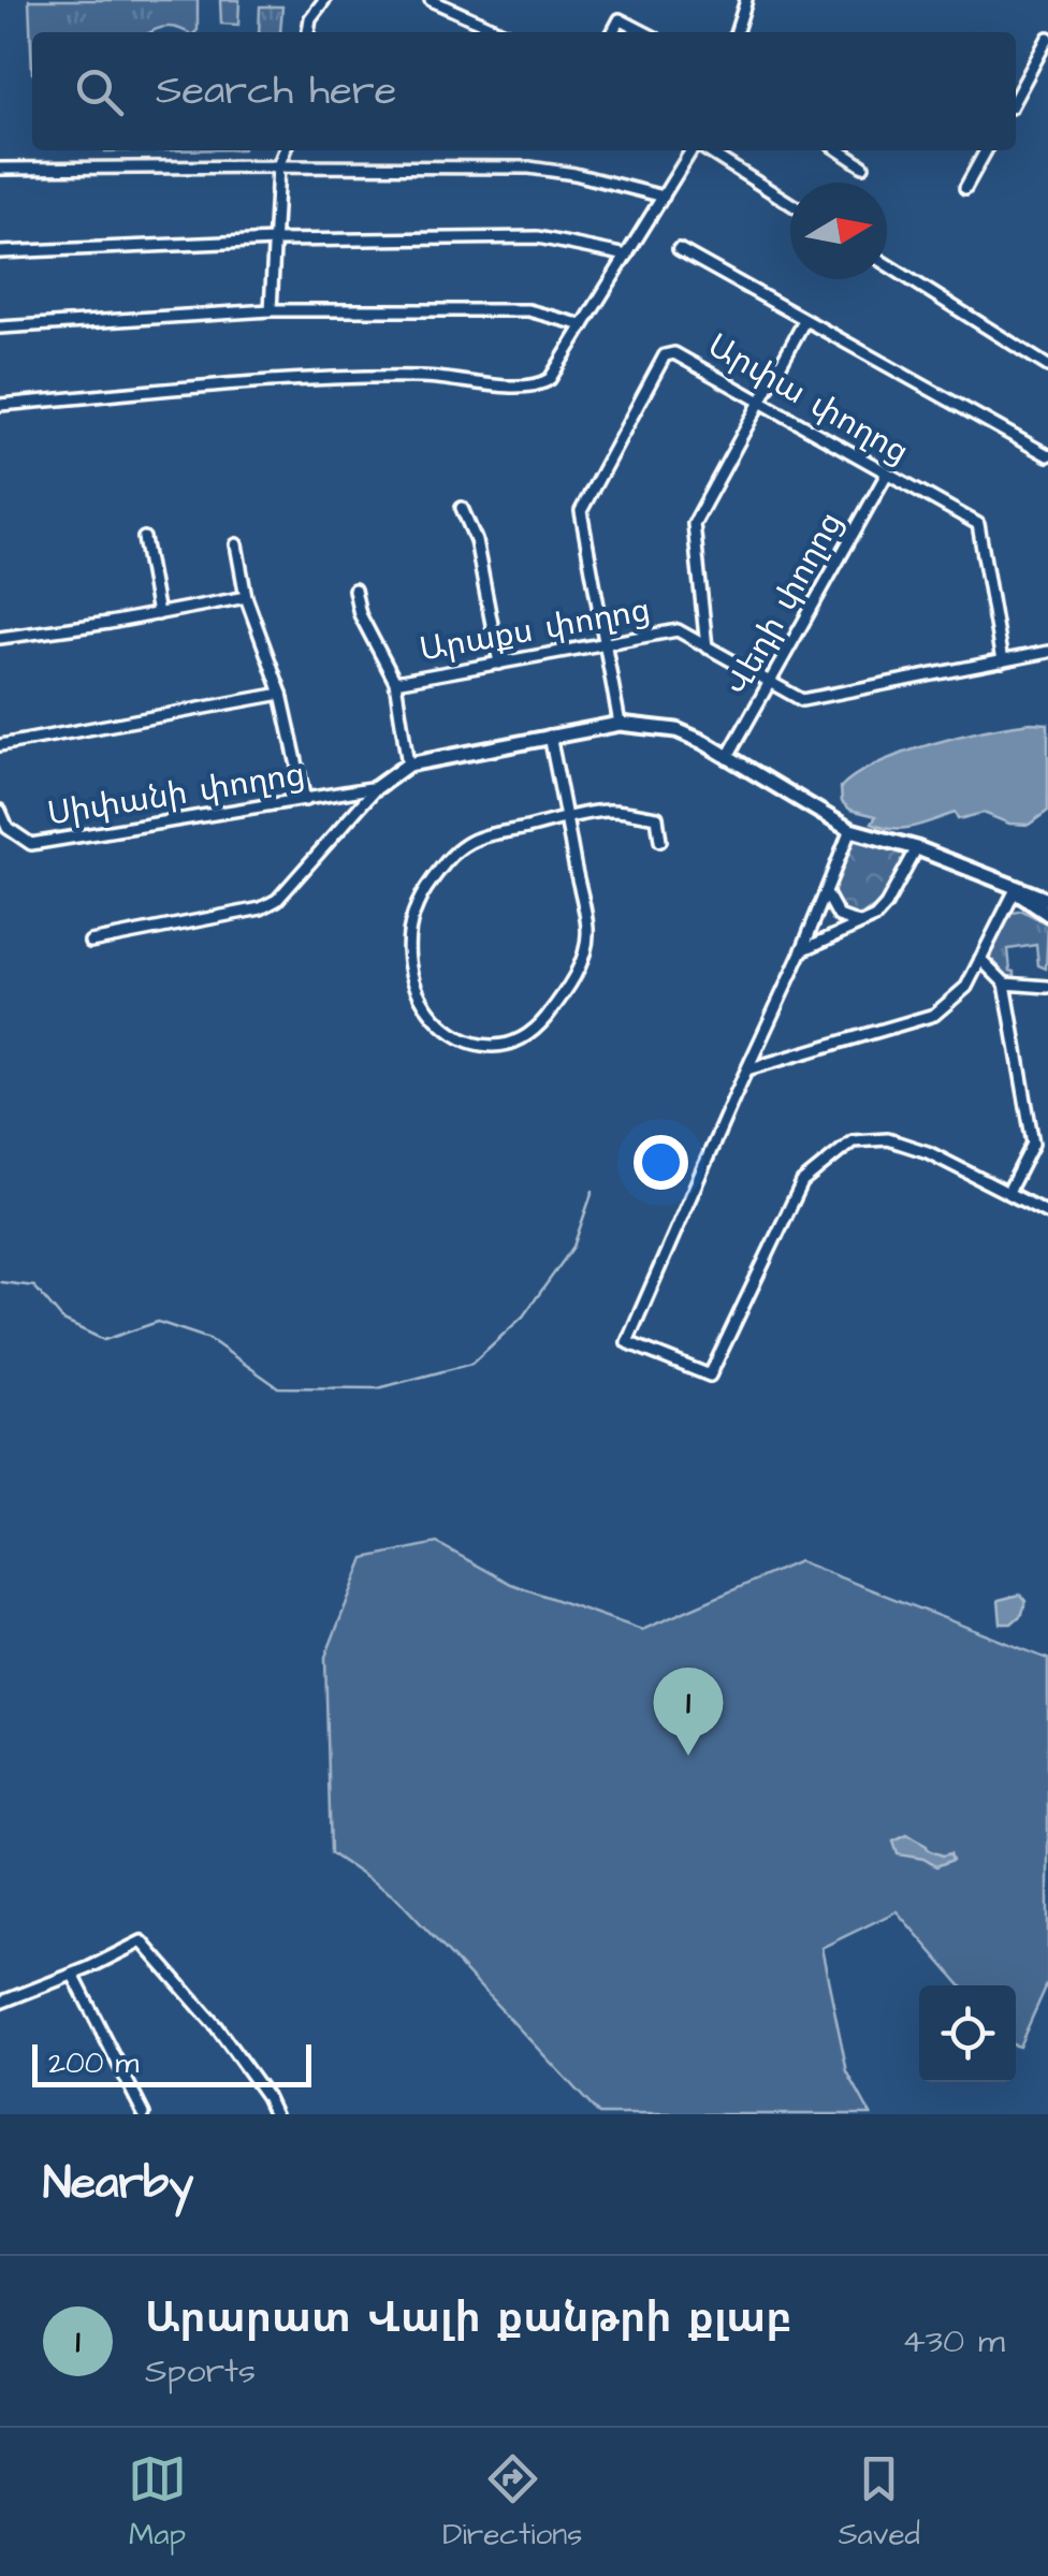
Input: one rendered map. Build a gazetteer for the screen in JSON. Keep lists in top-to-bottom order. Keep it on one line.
{"streets":{"street":["Արփա փողոց","Վեդի փողոց","Արաքս փողոց","Սիփանի փողոց"]},"crossings":[["Արփա փողոց","Վեդի փողոց"],["Արփա փողոց","Արաքս փողոց"],["Վեդի փողոց","Արաքս փողոց"]],"scale_bar":"200 m","north":"right","page":{"search":"Search here","pins":"1","scale":"200 m","heading":"Nearby","list":[{"mark":"1","name":"Արարատ Վալի քանթրի քլաբ","note":"Sports","value":"430 m"}],"nav":["Map","Directions","Saved"]}}
